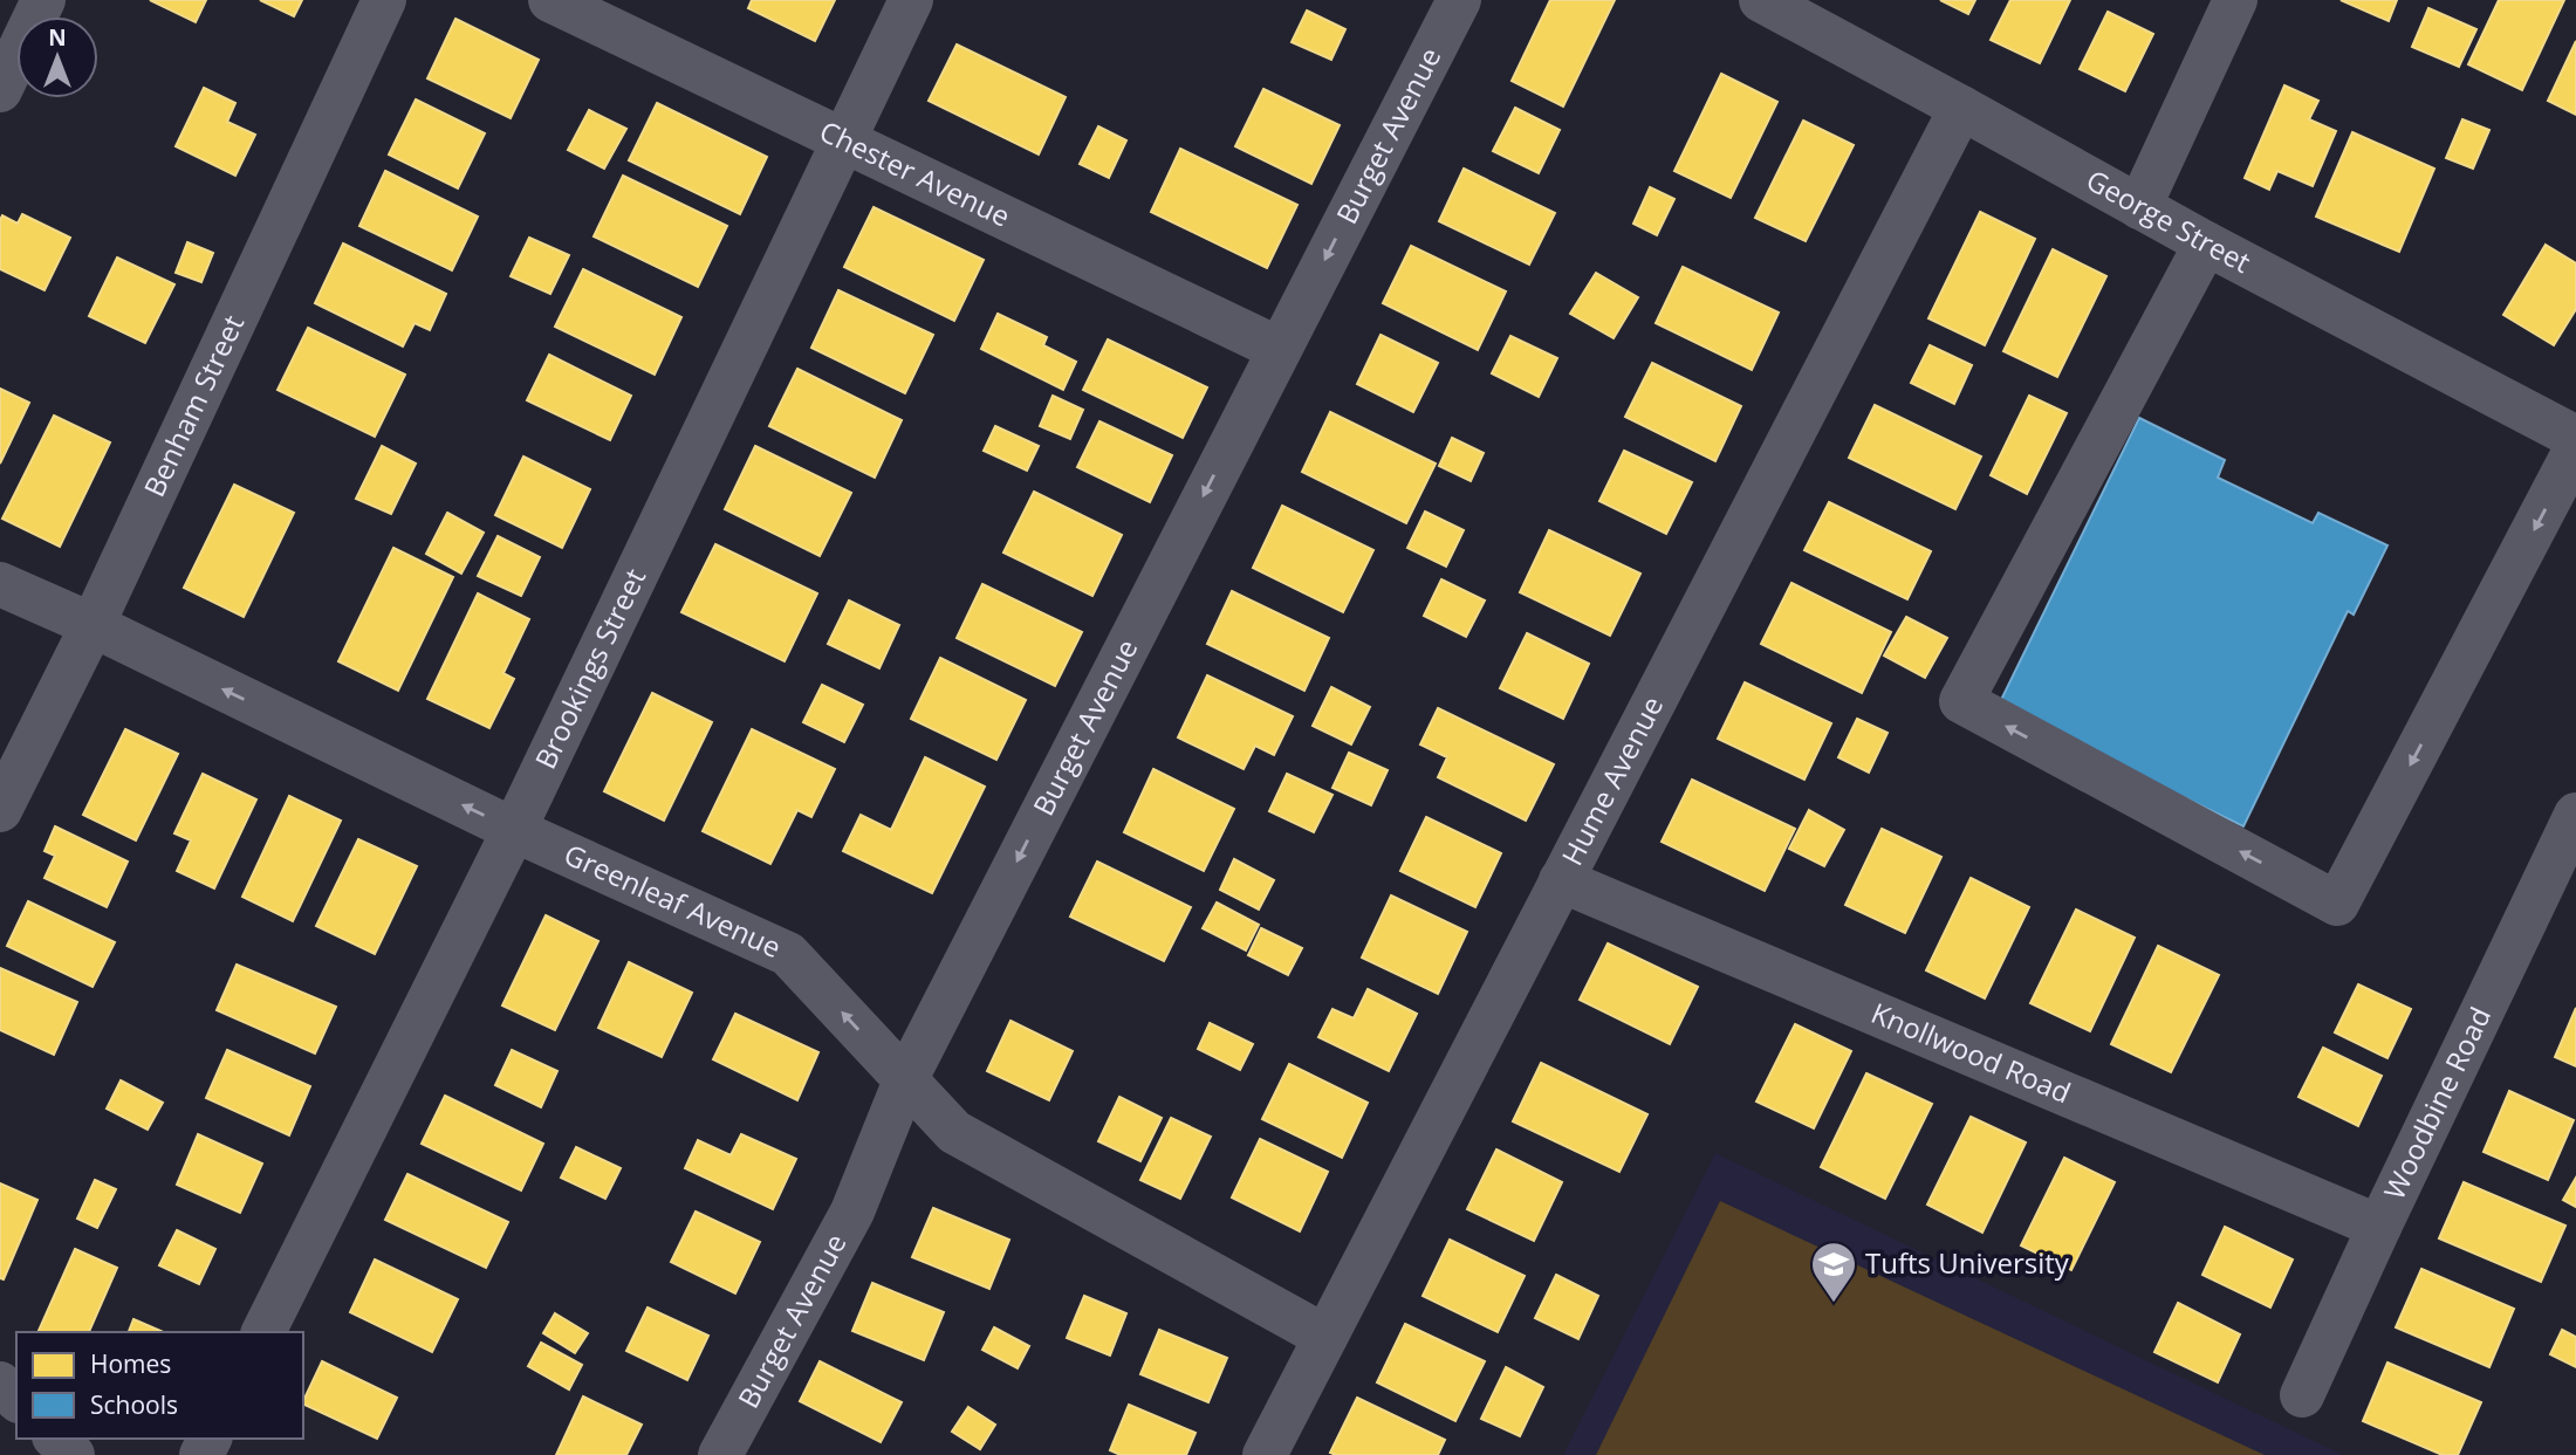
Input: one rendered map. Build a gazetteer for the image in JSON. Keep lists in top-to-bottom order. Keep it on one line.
{"streets":{"street":["Burget Avenue","Chester Avenue","George Street","Benham Street","Brookings Street","Hume Avenue","Greenleaf Avenue","Knollwood Road","Woodbine Road"]},"crossings":[["Burget Avenue","Chester Avenue"],["Burget Avenue","Greenleaf Avenue"],["Chester Avenue","Brookings Street"],["George Street","Hume Avenue"],["Benham Street","Greenleaf Avenue"],["Brookings Street","Greenleaf Avenue"],["Hume Avenue","Greenleaf Avenue"],["Hume Avenue","Knollwood Road"],["Knollwood Road","Woodbine Road"]],"one_way":["Burget Avenue","Greenleaf Avenue"],"places":{"school or university":["Tufts University"]},"legend":["Homes","Schools"],"north":"top"}
